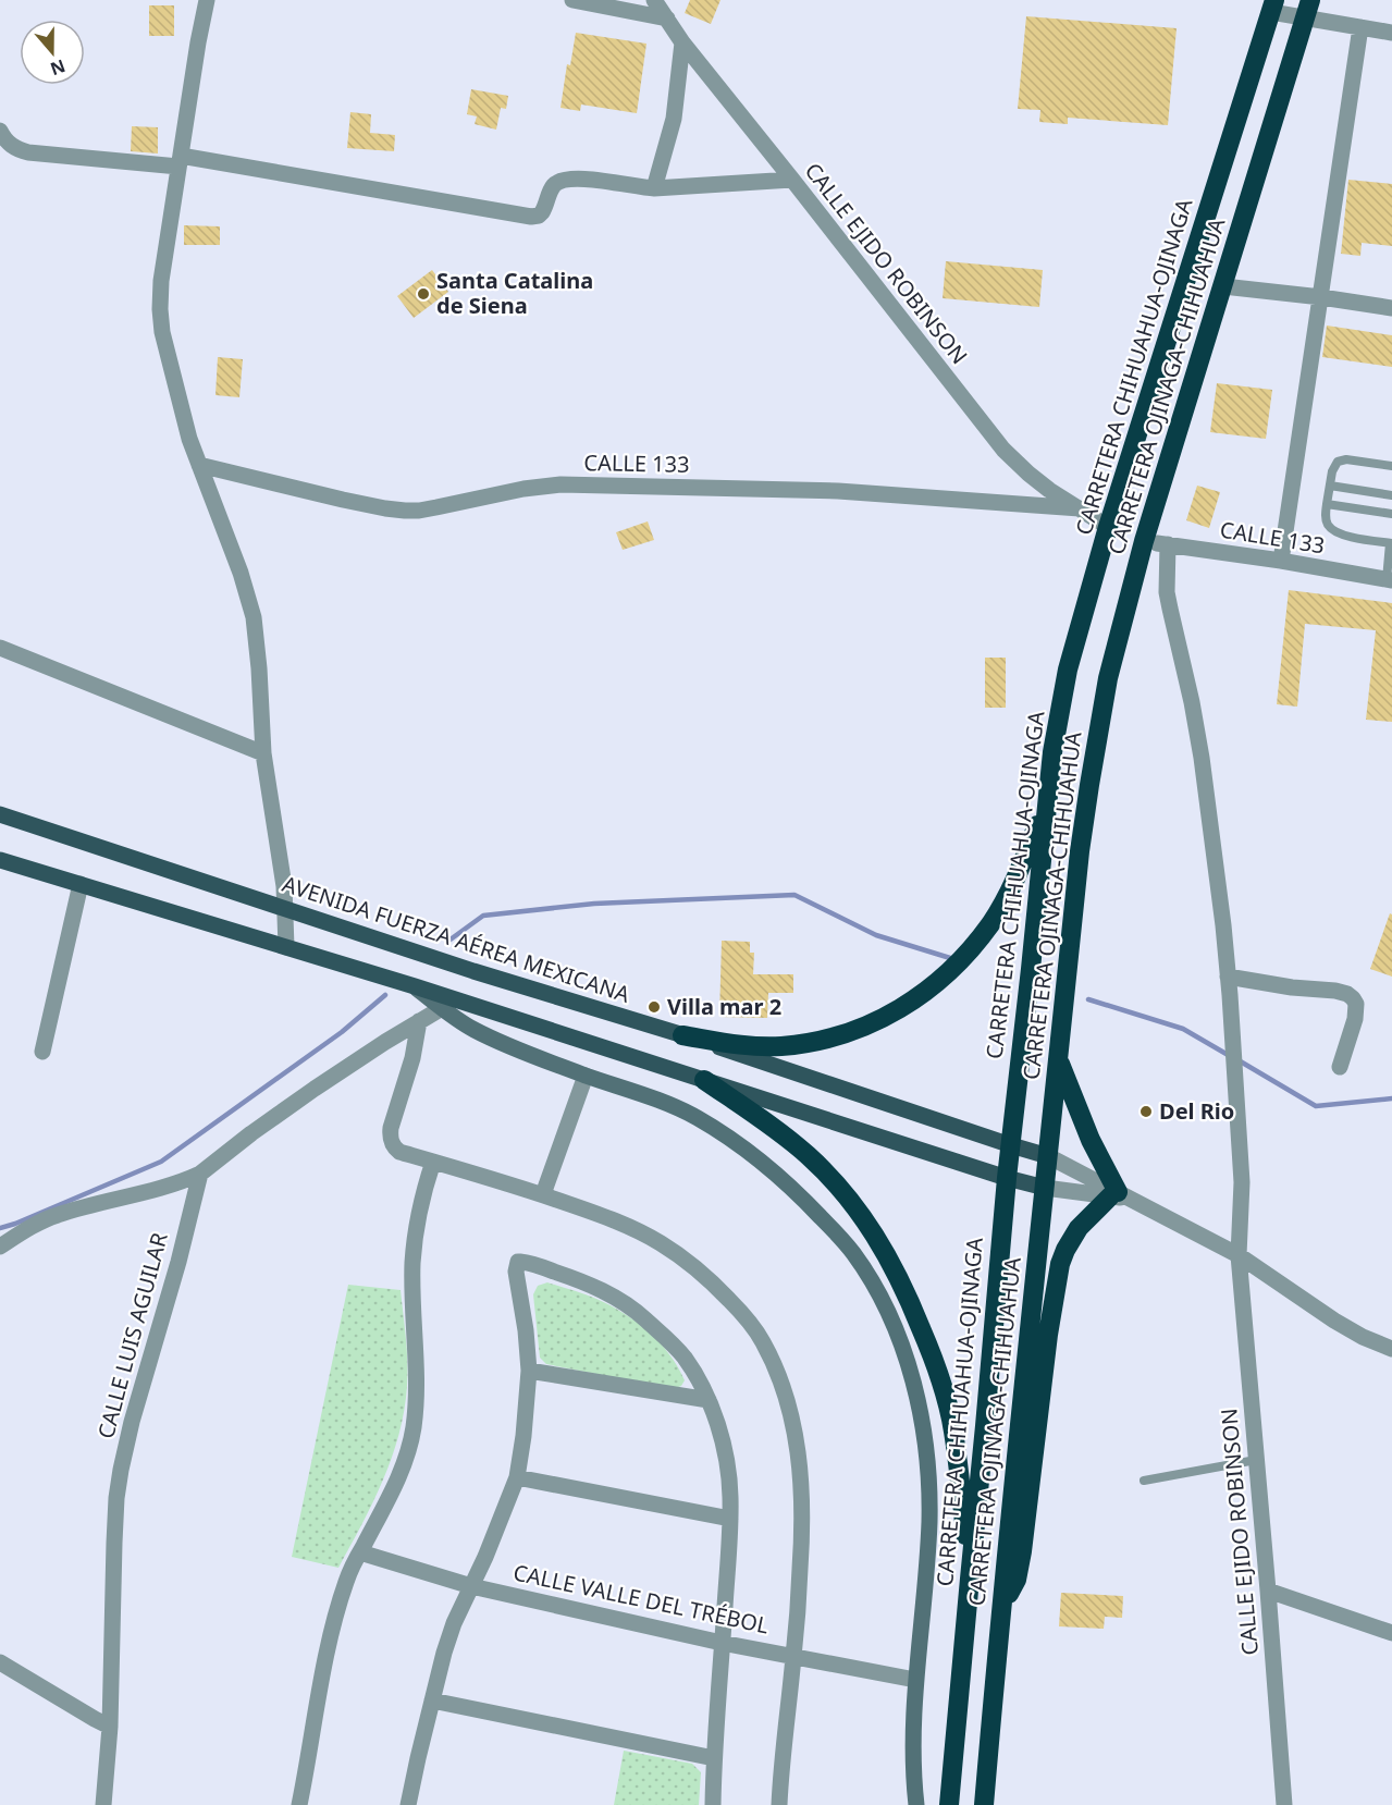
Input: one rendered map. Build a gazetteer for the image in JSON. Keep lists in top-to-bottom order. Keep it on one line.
{"streets":{"highway":["CARRETERA CHIHUAHUA-OJINAGA","CARRETERA OJINAGA-CHIHUAHUA"],"main road":["AVENIDA FUERZA AÉREA MEXICANA"],"street":["CALLE EJIDO ROBINSON","CALLE 133","CALLE LUIS AGUILAR","CALLE VALLE DEL TRÉBOL"]},"crossings":[["CALLE EJIDO ROBINSON","CARRETERA CHIHUAHUA-OJINAGA"],["CALLE EJIDO ROBINSON","CALLE 133"],["CARRETERA CHIHUAHUA-OJINAGA","AVENIDA FUERZA AÉREA MEXICANA"],["CARRETERA OJINAGA-CHIHUAHUA","CALLE 133"],["CARRETERA OJINAGA-CHIHUAHUA","AVENIDA FUERZA AÉREA MEXICANA"]],"places":["Santa Catalina de Siena","Villa mar 2","Del Rio"],"north":"bottom"}
